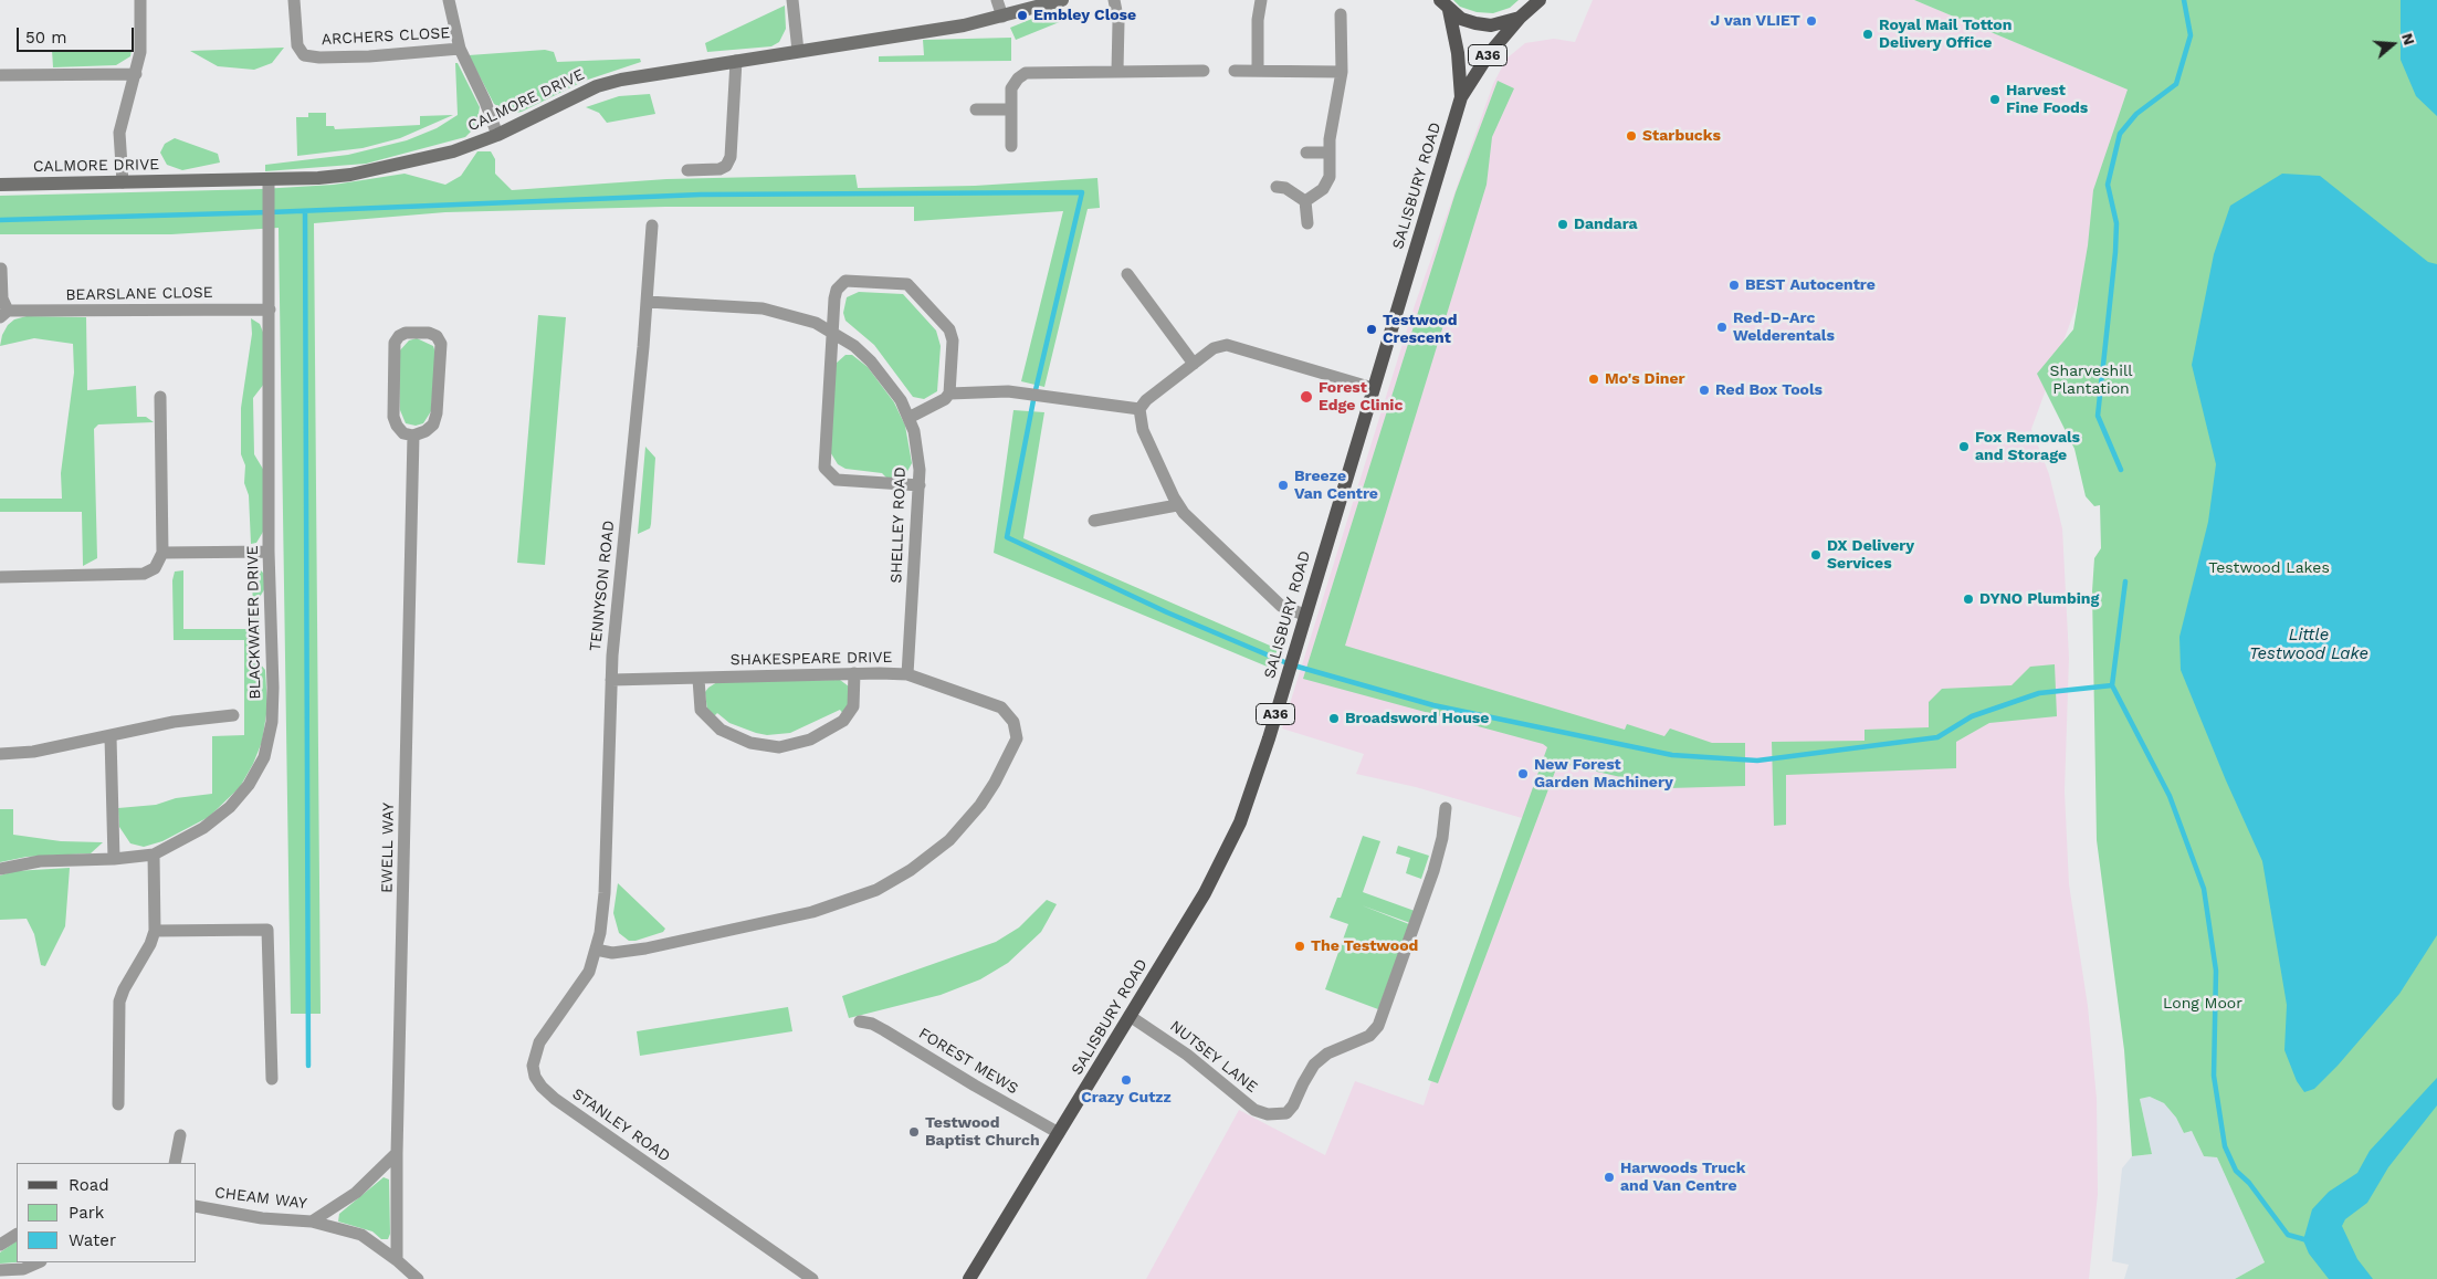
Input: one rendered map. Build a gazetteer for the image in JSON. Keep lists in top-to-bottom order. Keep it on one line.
{"streets":{"main road":["A36","SALISBURY ROAD"],"street":["ARCHERS CLOSE","CALMORE DRIVE","BEARSLANE CLOSE","SHELLEY ROAD","TENNYSON ROAD","BLACKWATER DRIVE","SHAKESPEARE DRIVE","EWELL WAY","NUTSEY LANE","FOREST MEWS","STANLEY ROAD","CHEAM WAY"]},"crossings":[["CALMORE DRIVE","BLACKWATER DRIVE"],["SALISBURY ROAD","NUTSEY LANE"],["SALISBURY ROAD","FOREST MEWS"],["BEARSLANE CLOSE","BLACKWATER DRIVE"],["SHELLEY ROAD","TENNYSON ROAD"],["SHELLEY ROAD","SHAKESPEARE DRIVE"],["TENNYSON ROAD","SHAKESPEARE DRIVE"],["TENNYSON ROAD","STANLEY ROAD"],["SHAKESPEARE DRIVE","STANLEY ROAD"],["EWELL WAY","CHEAM WAY"]],"water":["Little Testwood Lake"],"parks":["Sharveshill Plantation","Testwood Lakes","Long Moor"],"places":["Embley Close","J van VLIET","Royal Mail Totton Delivery Office","Harvest Fine Foods","Starbucks","Dandara","BEST Autocentre","Red-D-Arc Welderentals","Testwood Crescent","Mo's Diner","Red Box Tools","Forest Edge Clinic","Fox Removals and Storage","Breeze Van Centre","DX Delivery Services","DYNO Plumbing","Broadsword House","New Forest Garden Machinery","The Testwood","Crazy Cutzz","Testwood Baptist Church","Harwoods Truck and Van Centre"],"legend":["Road","Park","Water"],"scale_bar":"50 m","north":"right"}
